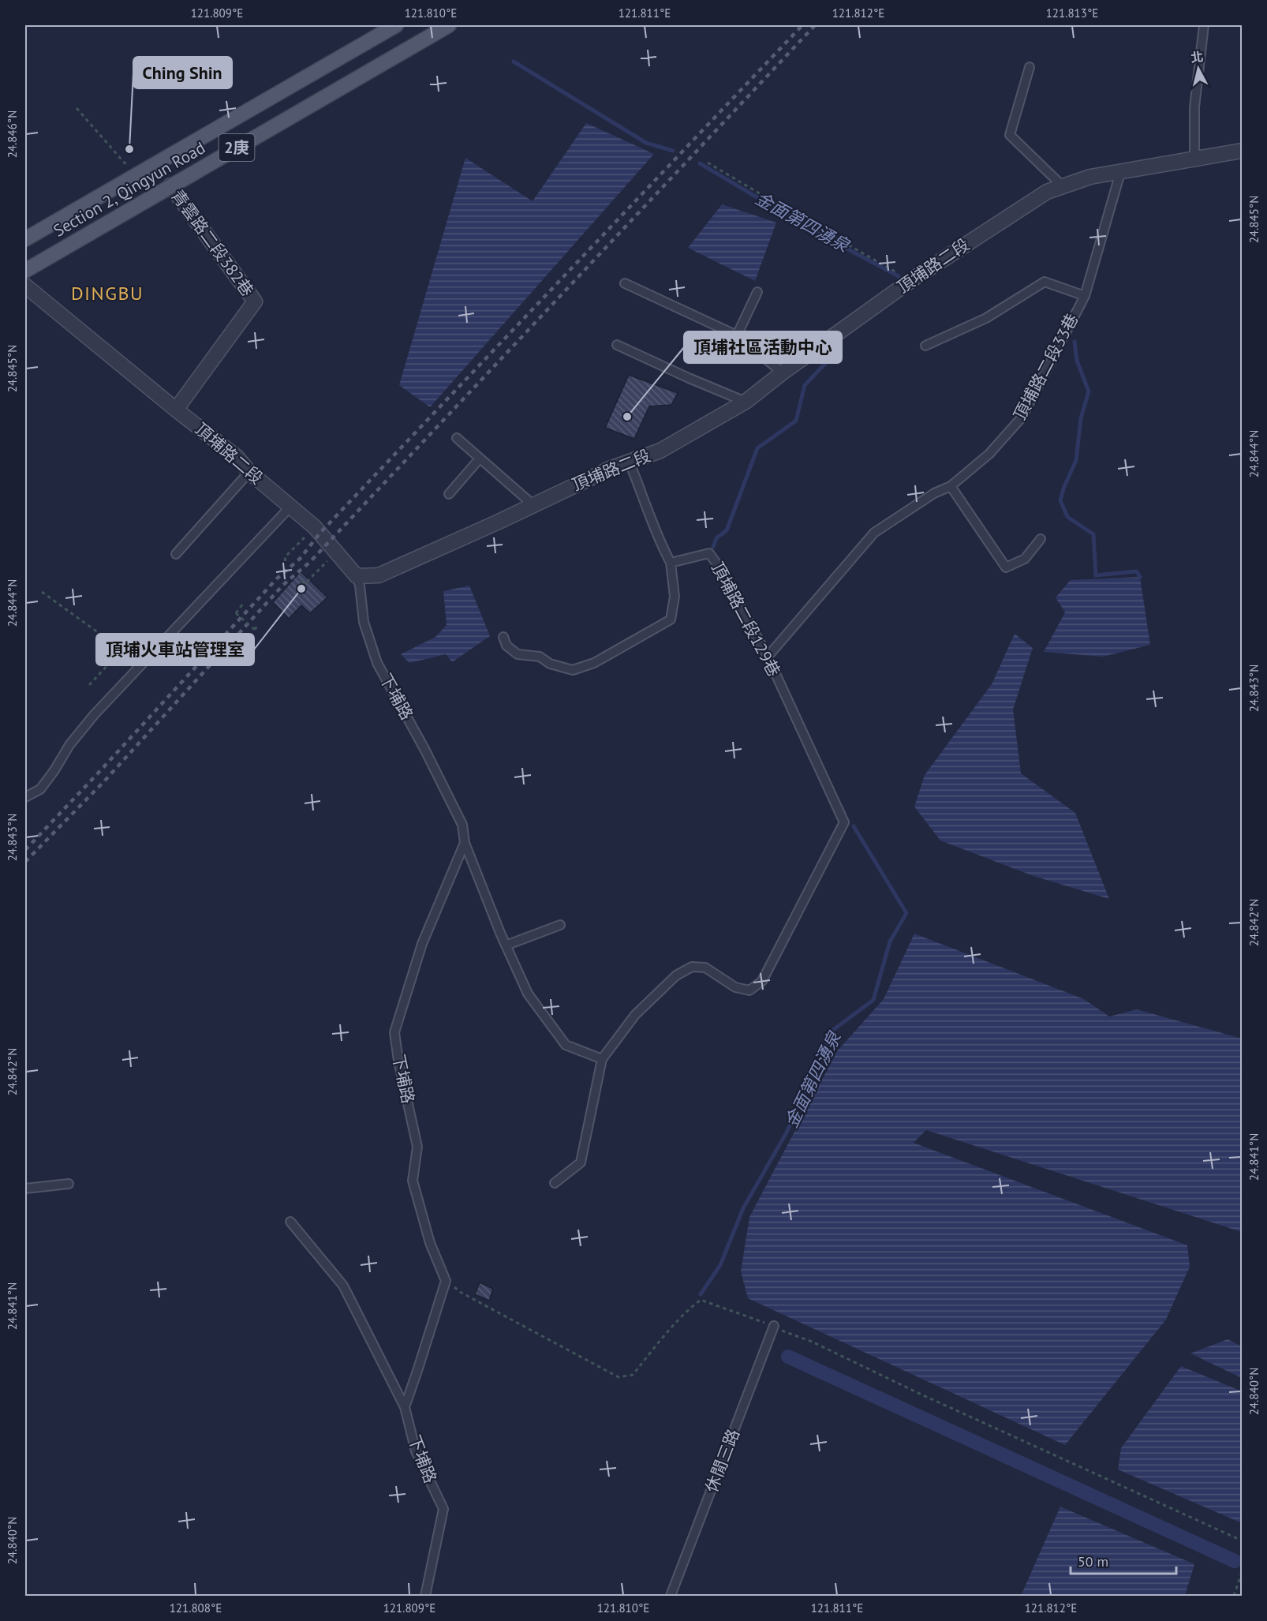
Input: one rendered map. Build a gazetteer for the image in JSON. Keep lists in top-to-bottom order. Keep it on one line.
{"streets":{"main road":["2庚","Section 2, Qingyun Road"],"street":["青雲路二段382巷","頂埔路二段"],"lane":["頂埔路二段33巷","頂埔路二段129巷","下埔路","休閒三路"]},"crossings":[["Section 2, Qingyun Road","青雲路二段382巷"],["青雲路二段382巷","頂埔路二段"],["頂埔路二段","頂埔路二段33巷"],["頂埔路二段","下埔路"],["頂埔路二段33巷","頂埔路二段129巷"]],"districts":["DINGBU"],"water":["金面第四湧泉"],"places":["Ching Shin","頂埔社區活動中心","頂埔火車站管理室"],"scale_bar":"50 m","north":"top","coordinates":["121.809°E","121.810°E","121.811°E","121.812°E","121.813°E","24.846°N","24.845°N","24.844°N","24.843°N","24.842°N","24.841°N","24.840°N","121.808°E"]}
